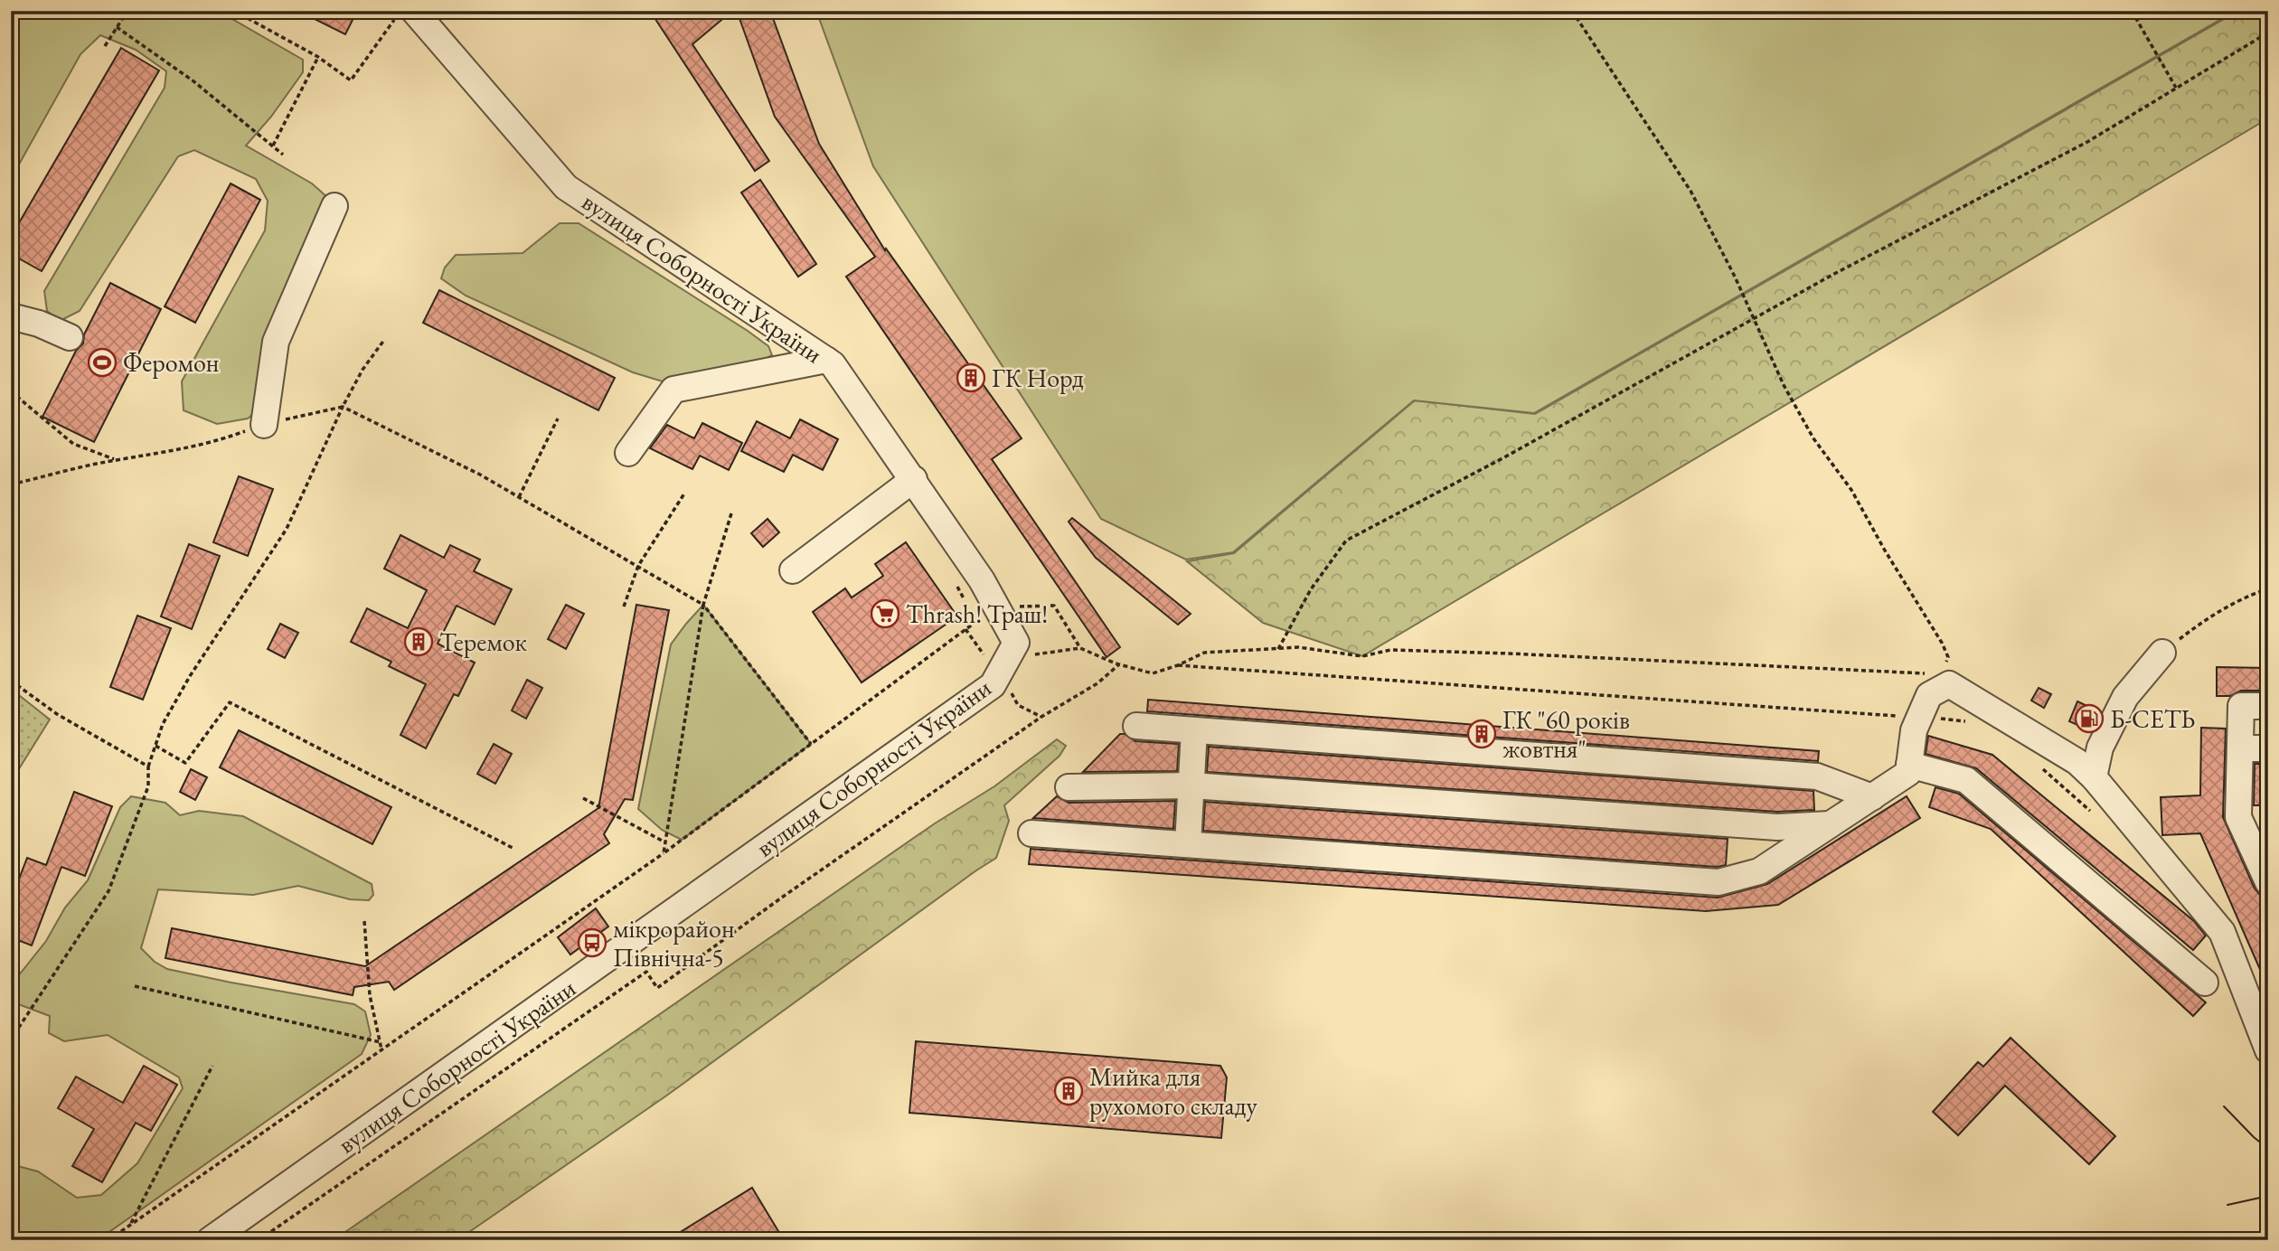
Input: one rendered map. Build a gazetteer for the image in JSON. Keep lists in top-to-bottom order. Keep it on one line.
{"streets":{"street":["вулиця Соборності України"]},"places":{"sports":["Феромон"],"building":["ГК Норд","Теремок","ГК \"60 років жовтня\"","Мийка для рухомого складу"],"supermarket":["Thrash! Траш!"],"fuel station":["Б-СЕТЬ"],"bus stop":["мікрорайон Північна-5"]}}
